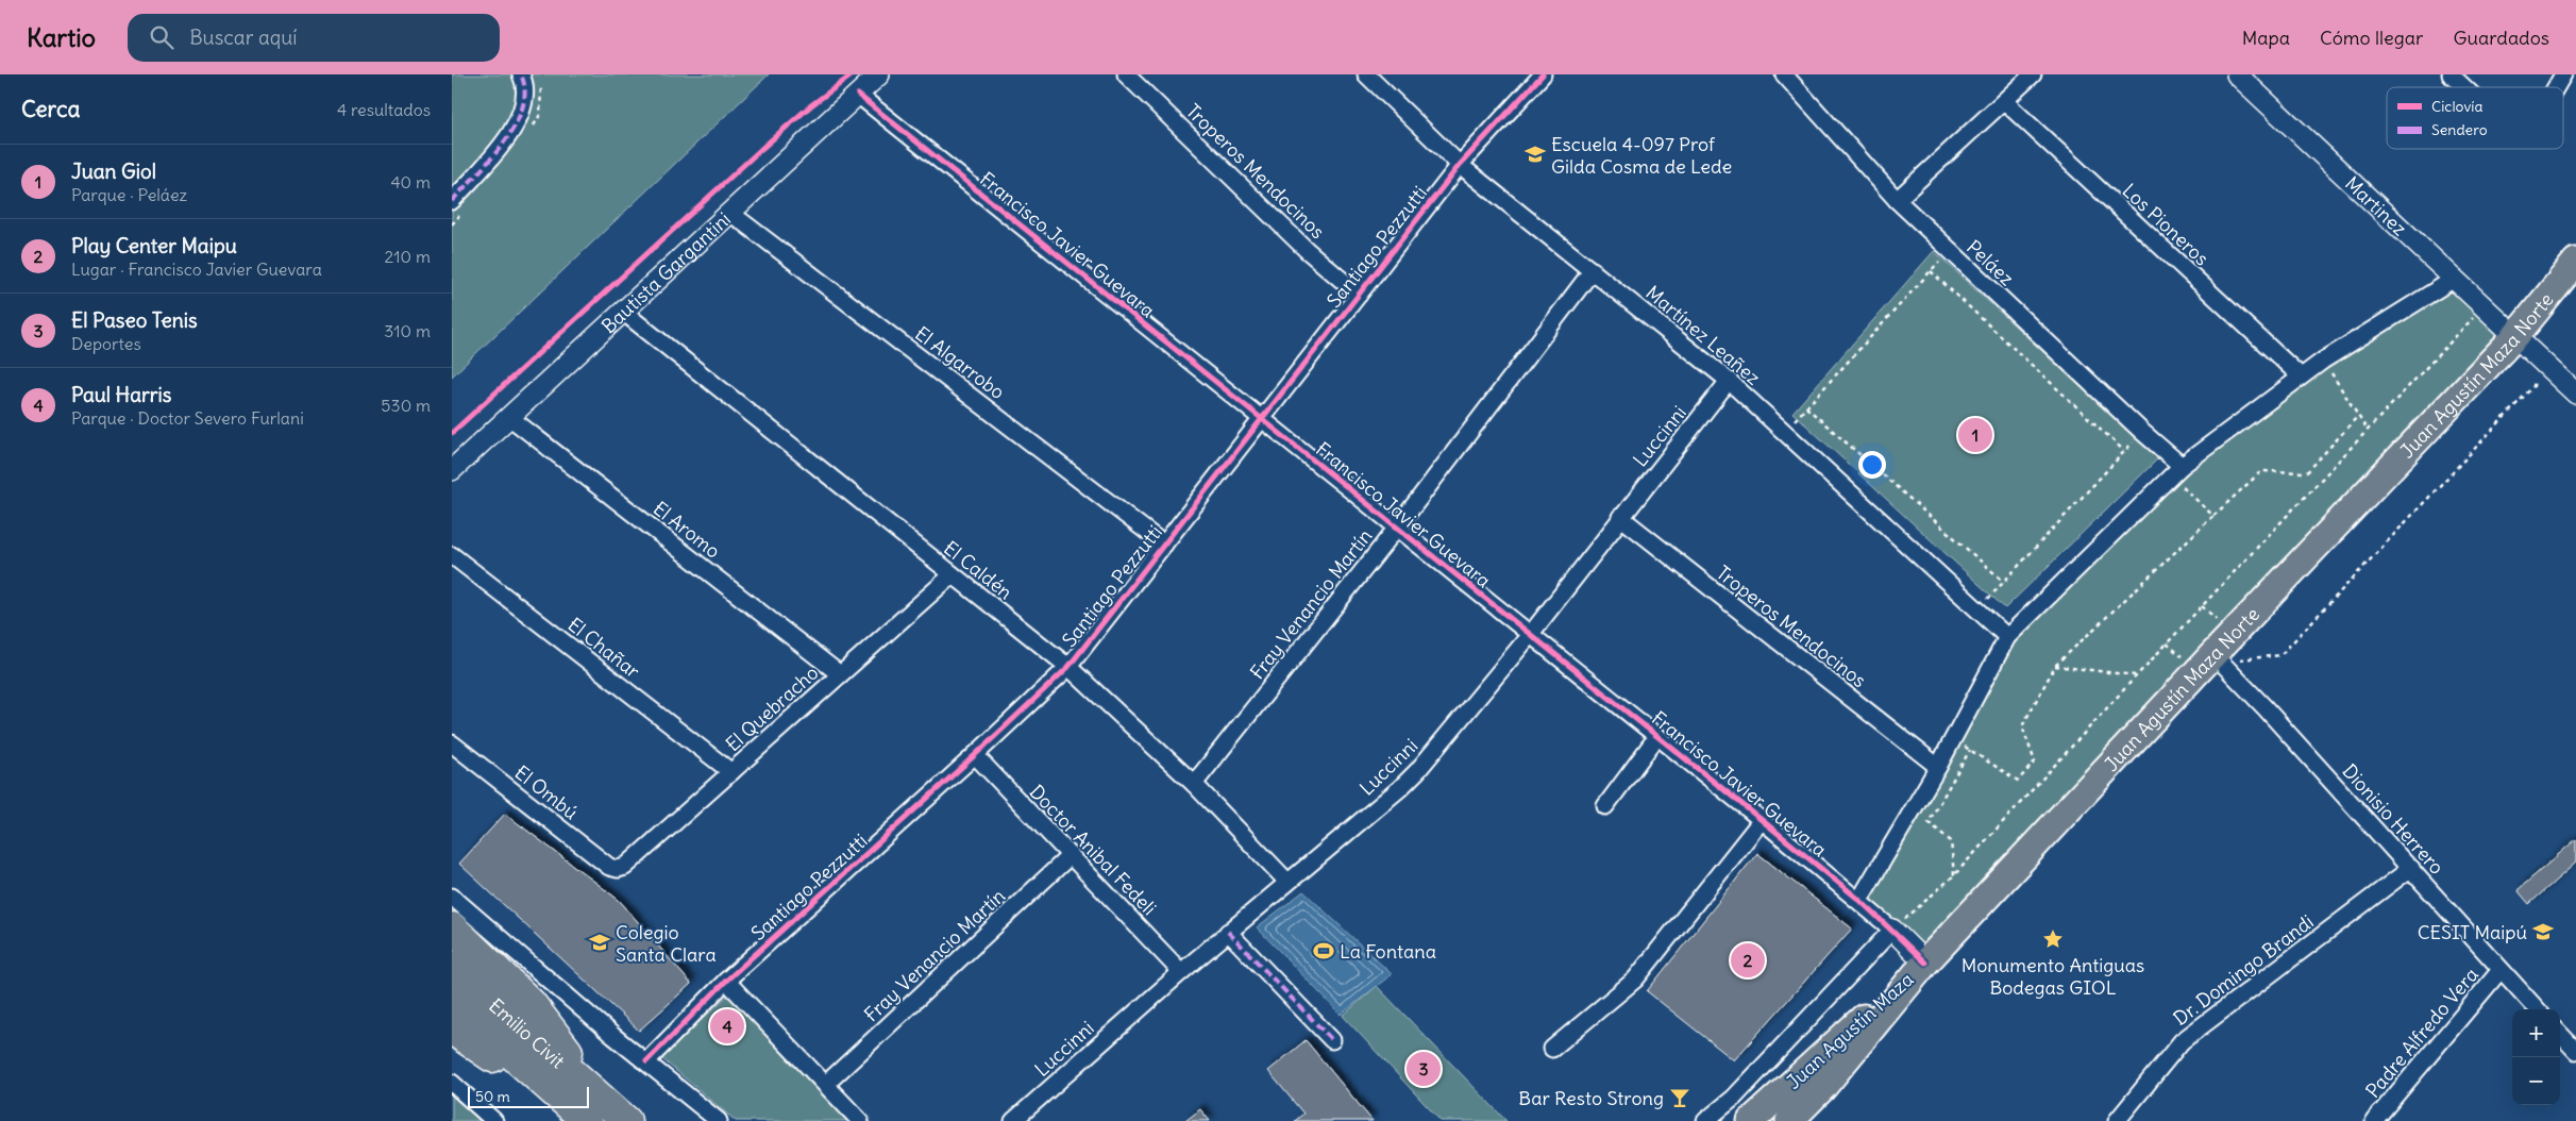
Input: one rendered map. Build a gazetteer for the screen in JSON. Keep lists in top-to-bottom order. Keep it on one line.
{"streets":{"highway":["Emilio Civit"],"main road":["Juan Agustín Maza Norte","Juan Agustín Maza"],"street":["Troperos Mendocinos","Martinez","Los Pioneros","Francisco Javier Guevara","Santiago Pezzutti","Peláez","Bautista Gargantini","Martínez Leañez","El Algarrobo","Luccinni","El Aromo","El Caldén","Fray Venancio Martín","El Chañar","El Quebracho","El Ombú","Dionisio Herrero","Doctor Anibal Fedeli","Dr. Domingo Brandi","Padre Alfredo Vera"]},"crossings":[["Troperos Mendocinos","Santiago Pezzutti"],["Troperos Mendocinos","Luccinni"],["Martinez","Juan Agustín Maza Norte"],["Francisco Javier Guevara","Santiago Pezzutti"],["Francisco Javier Guevara","Bautista Gargantini"],["Francisco Javier Guevara","Juan Agustín Maza Norte"],["Francisco Javier Guevara","Luccinni"],["Francisco Javier Guevara","Fray Venancio Martín"],["Francisco Javier Guevara","Juan Agustín Maza"],["Santiago Pezzutti","Martínez Leañez"],["Santiago Pezzutti","El Algarrobo"],["Santiago Pezzutti","El Caldén"],["Santiago Pezzutti","Doctor Anibal Fedeli"],["Bautista Gargantini","El Algarrobo"],["Bautista Gargantini","El Aromo"],["Bautista Gargantini","El Caldén"],["Martínez Leañez","Luccinni"],["Martínez Leañez","Fray Venancio Martín"],["Juan Agustín Maza Norte","Dionisio Herrero"],["Juan Agustín Maza Norte","Juan Agustín Maza"],["Luccinni","El Caldén"],["Luccinni","Doctor Anibal Fedeli"],["El Aromo","El Quebracho"],["El Caldén","Fray Venancio Martín"],["El Caldén","El Quebracho"],["Fray Venancio Martín","Doctor Anibal Fedeli"],["El Chañar","El Quebracho"],["El Quebracho","El Ombú"],["Dionisio Herrero","Dr. Domingo Brandi"],["Dionisio Herrero","Padre Alfredo Vera"]],"places":{"school or university":["Escuela 4-097 Prof Gilda Cosma de Lede","CESIT Maipú","Colegio Santa Clara"],"place":["Monumento Antiguas Bodegas GIOL"],"sports":["La Fontana"],"bar":["Bar Resto Strong"]},"legend":["Ciclovía","Sendero"],"scale_bar":"50 m","page":{"header":"Kartio","search":"Buscar aquí","nav":["Mapa","Cómo llegar","Guardados"],"heading":["Cerca","4 resultados"],"list":[{"mark":"1","name":"Juan Giol","note":"Parque · Peláez","value":"40 m"},{"mark":"2","name":"Play Center Maipu","note":"Lugar · Francisco Javier Guevara","value":"210 m"},{"mark":"3","name":"El Paseo Tenis","note":"Deportes","value":"310 m"},{"mark":"4","name":"Paul Harris","note":"Parque · Doctor Severo Furlani","value":"530 m"}],"pins":["1","2","4","3"],"map_buttons":["+","−"],"scale":"50 m"}}
